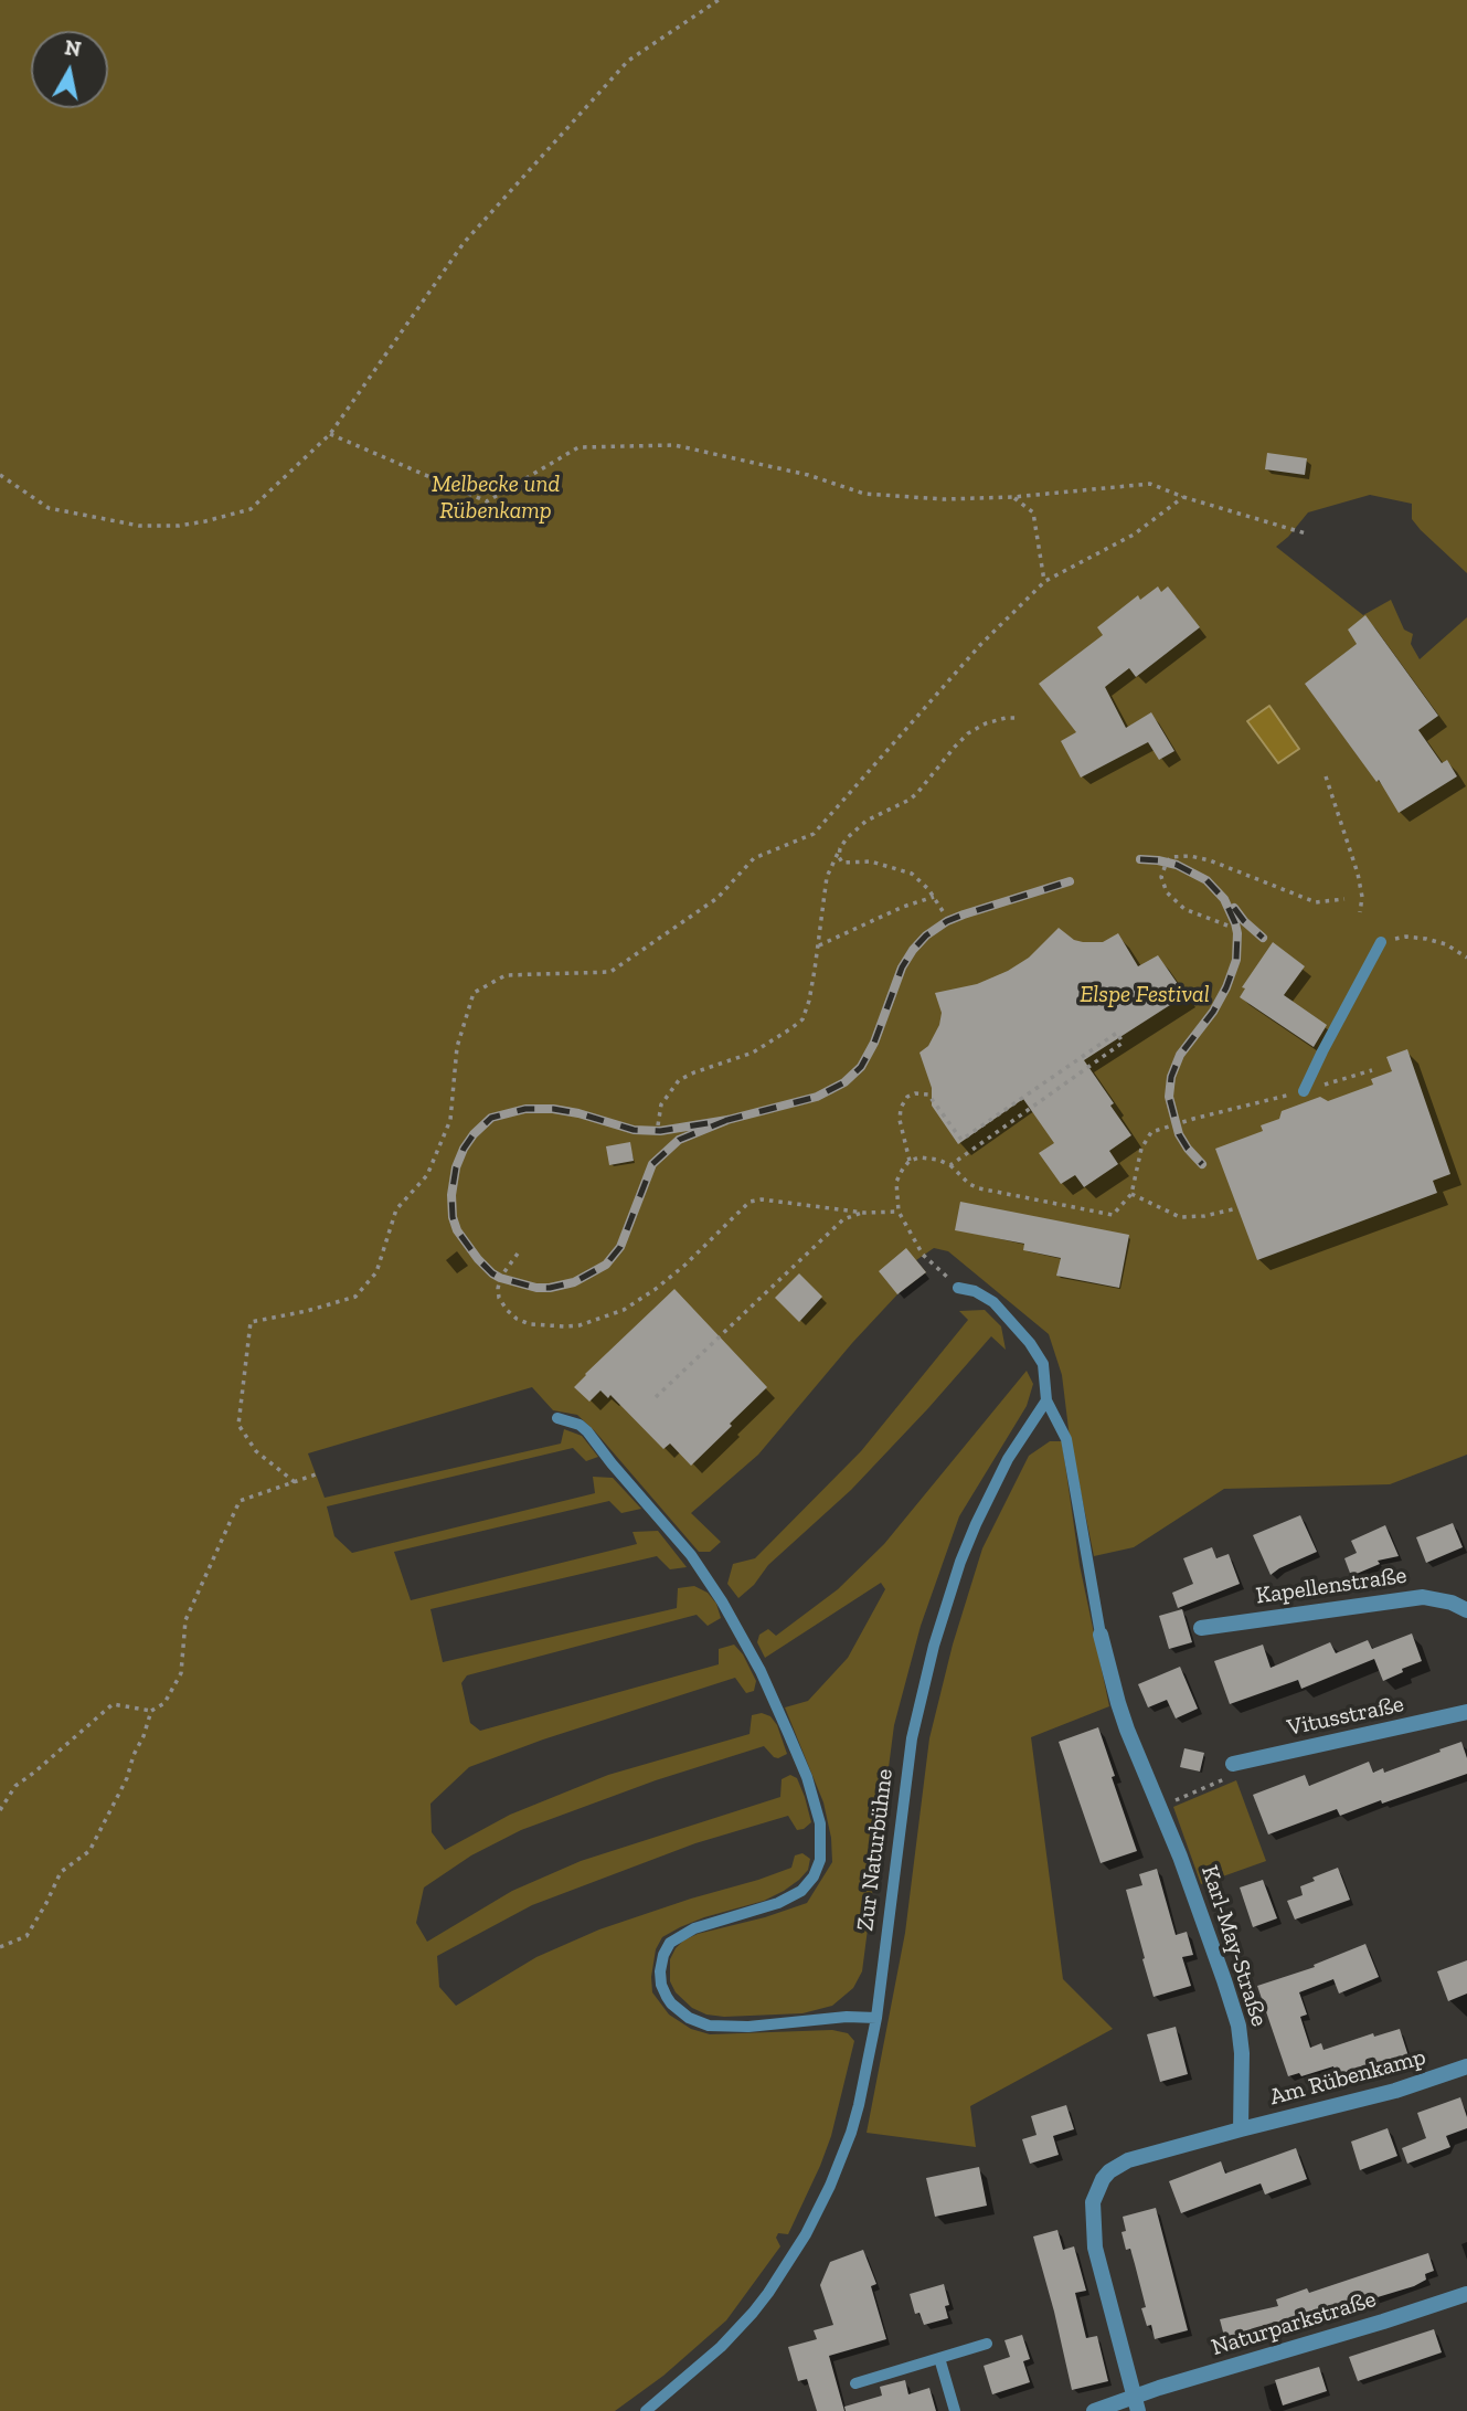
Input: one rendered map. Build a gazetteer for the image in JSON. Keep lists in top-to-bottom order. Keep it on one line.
{"streets":{"street":["Kapellenstraße","Vitusstraße","Karl-May-Straße","Am Rübenkamp","Naturparkstraße"],"lane":["Zur Naturbühne"]},"crossings":[["Karl-May-Straße","Am Rübenkamp"]],"parks":["Melbecke und Rübenkamp","Elspe Festival"],"north":"top"}
